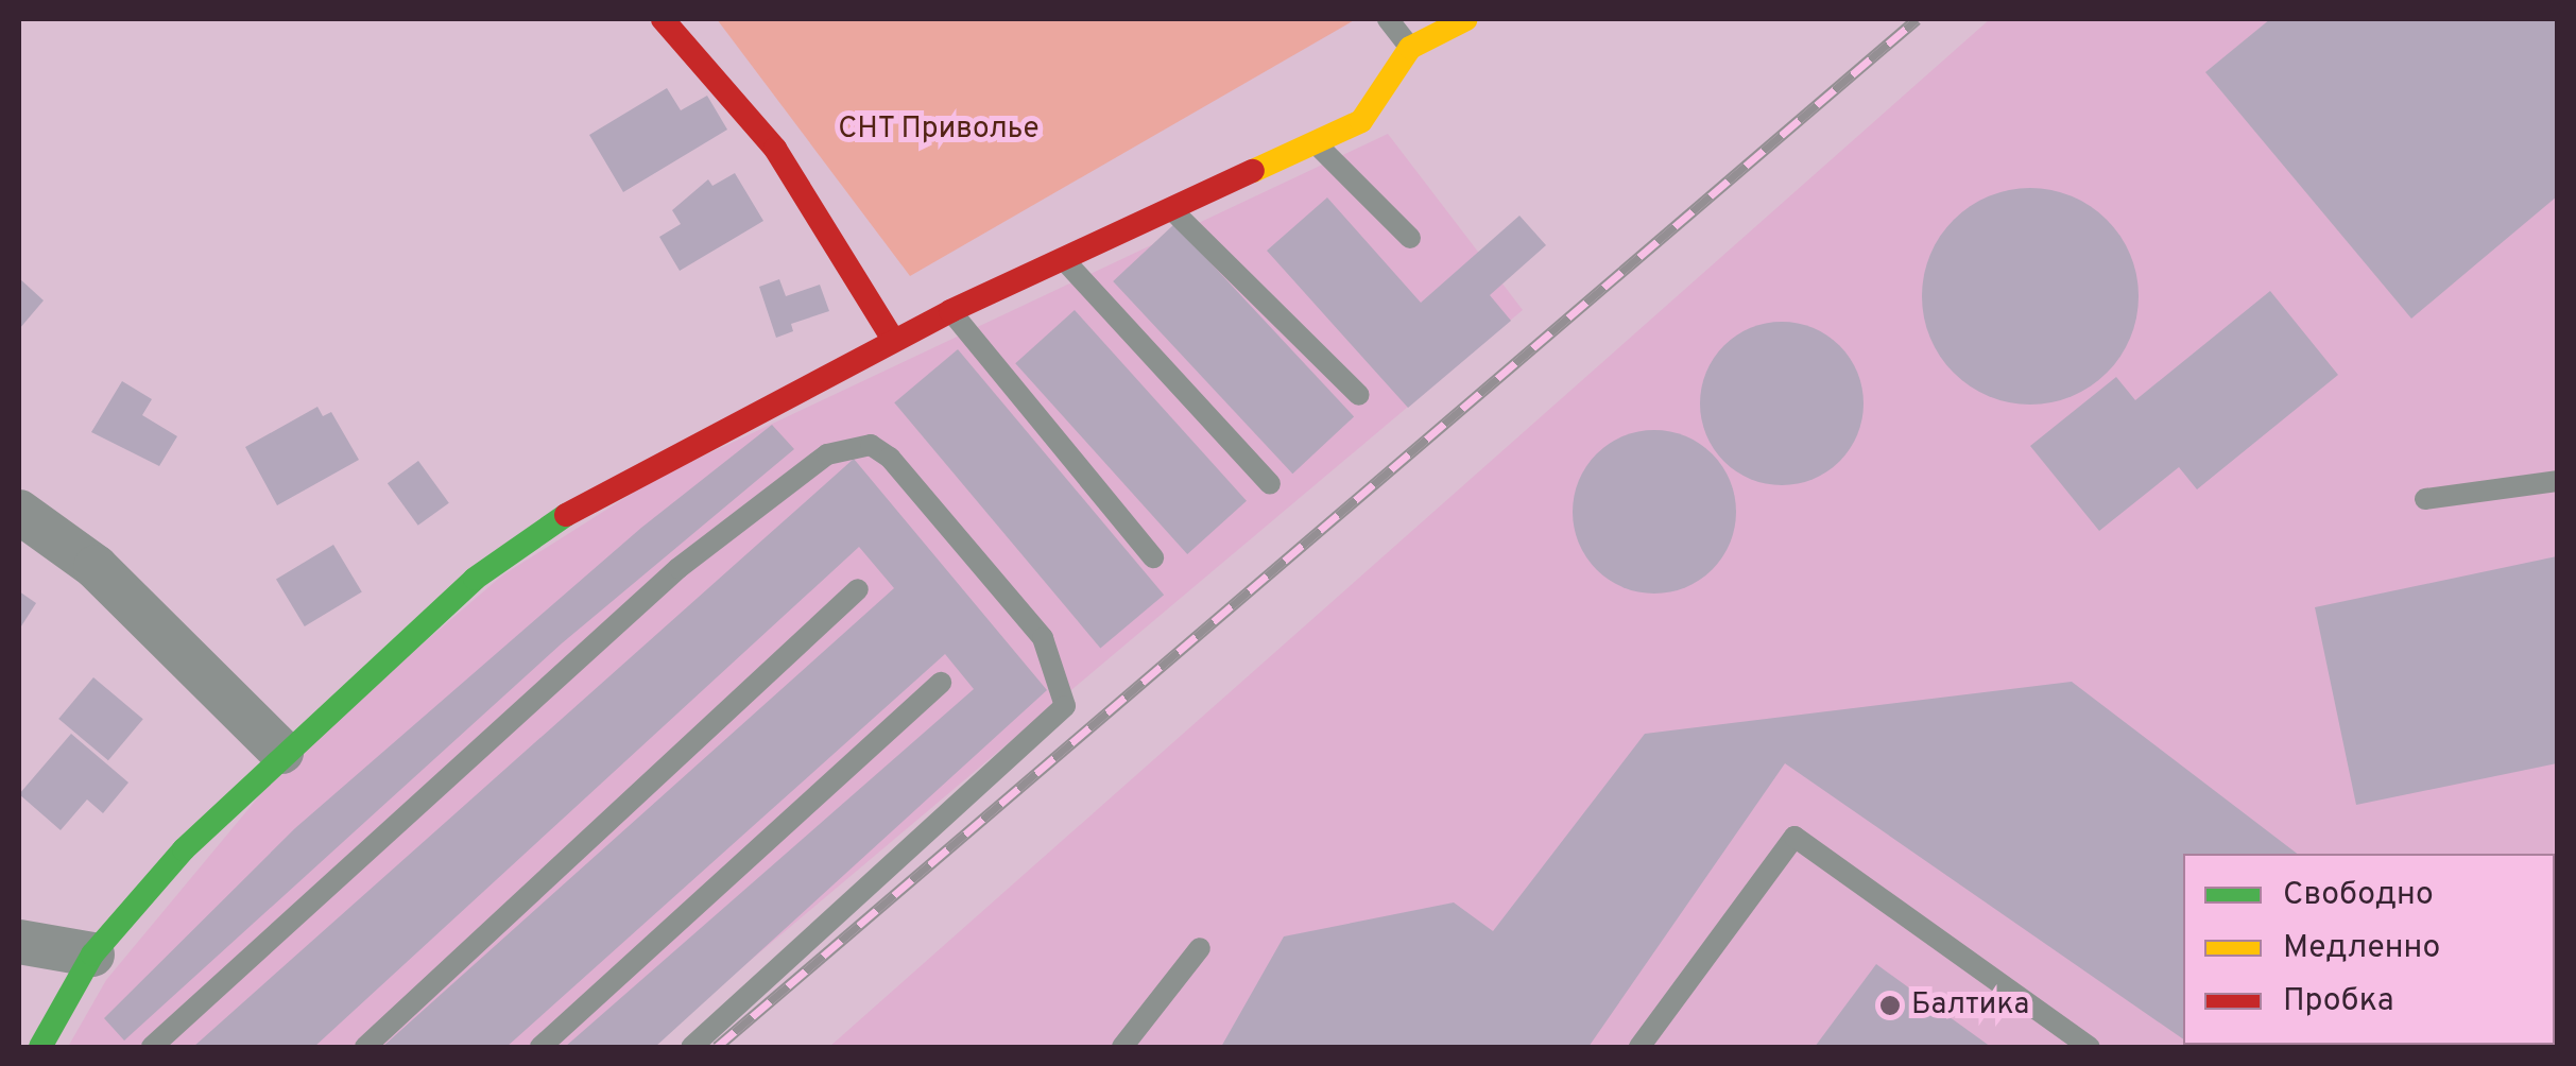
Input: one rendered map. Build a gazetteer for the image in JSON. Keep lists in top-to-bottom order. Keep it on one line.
{"parks":["СНТ Приволье"],"places":["Балтика"],"legend":["Свободно","Медленно","Пробка"]}
